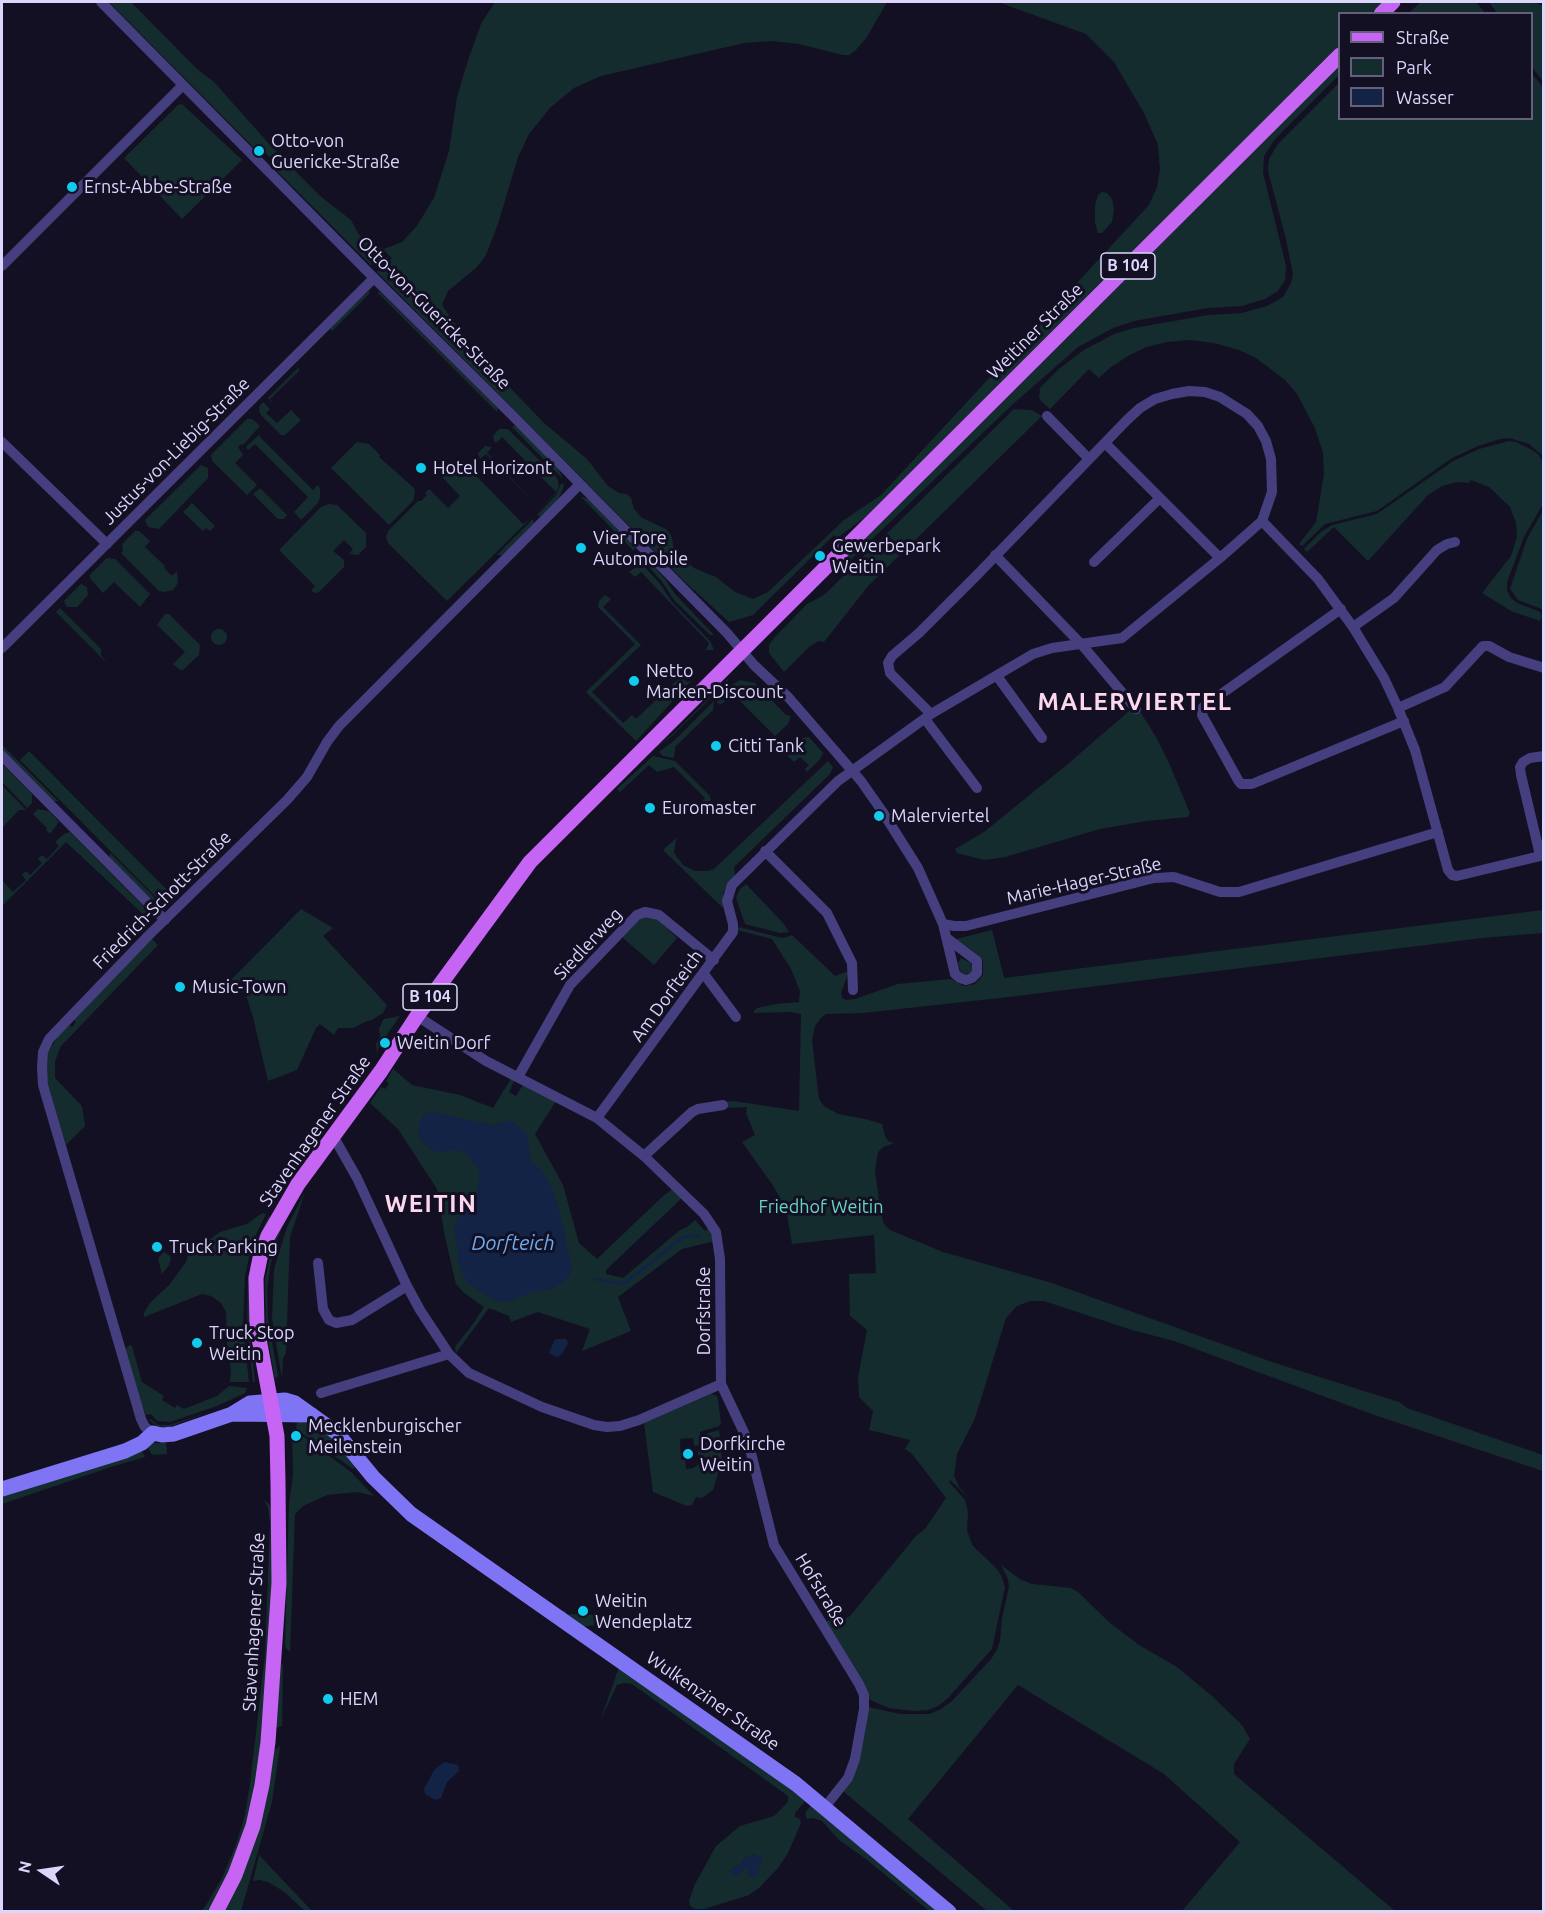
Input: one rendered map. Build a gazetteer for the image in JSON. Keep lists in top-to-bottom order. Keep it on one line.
{"streets":{"main road":["B 104","Weitiner Straße","Stavenhagener Straße","Wulkenziner Straße"],"street":["Otto-von-Guericke-Straße","Justus-von-Liebig-Straße","Marie-Hager-Straße","Friedrich-Schott-Straße","Siedlerweg","Am Dorfteich","Dorfstraße","Hofstraße"]},"crossings":[["Otto-von-Guericke-Straße","Justus-von-Liebig-Straße"],["Otto-von-Guericke-Straße","Marie-Hager-Straße"],["Otto-von-Guericke-Straße","Friedrich-Schott-Straße"],["Otto-von-Guericke-Straße","Stavenhagener Straße"],["Weitiner Straße","Stavenhagener Straße"],["Friedrich-Schott-Straße","Wulkenziner Straße"],["Siedlerweg","Am Dorfteich"],["Siedlerweg","Dorfstraße"],["Am Dorfteich","Dorfstraße"],["Stavenhagener Straße","Dorfstraße"],["Stavenhagener Straße","Wulkenziner Straße"],["Dorfstraße","Hofstraße"],["Hofstraße","Wulkenziner Straße"]],"districts":["MALERVIERTEL","WEITIN"],"water":["Dorfteich"],"parks":["Friedhof Weitin"],"places":["Otto-von Guericke-Straße","Ernst-Abbe-Straße","Hotel Horizont","Vier Tore Automobile","Gewerbepark Weitin","Netto Marken-Discount","Citti Tank","Euromaster","Malerviertel","Music-Town","Weitin Dorf","Truck Parking","Truck Stop Weitin","Mecklenburgischer Meilenstein","Dorfkirche Weitin","Weitin Wendeplatz","HEM"],"legend":["Straße","Park","Wasser"],"north":"left"}
